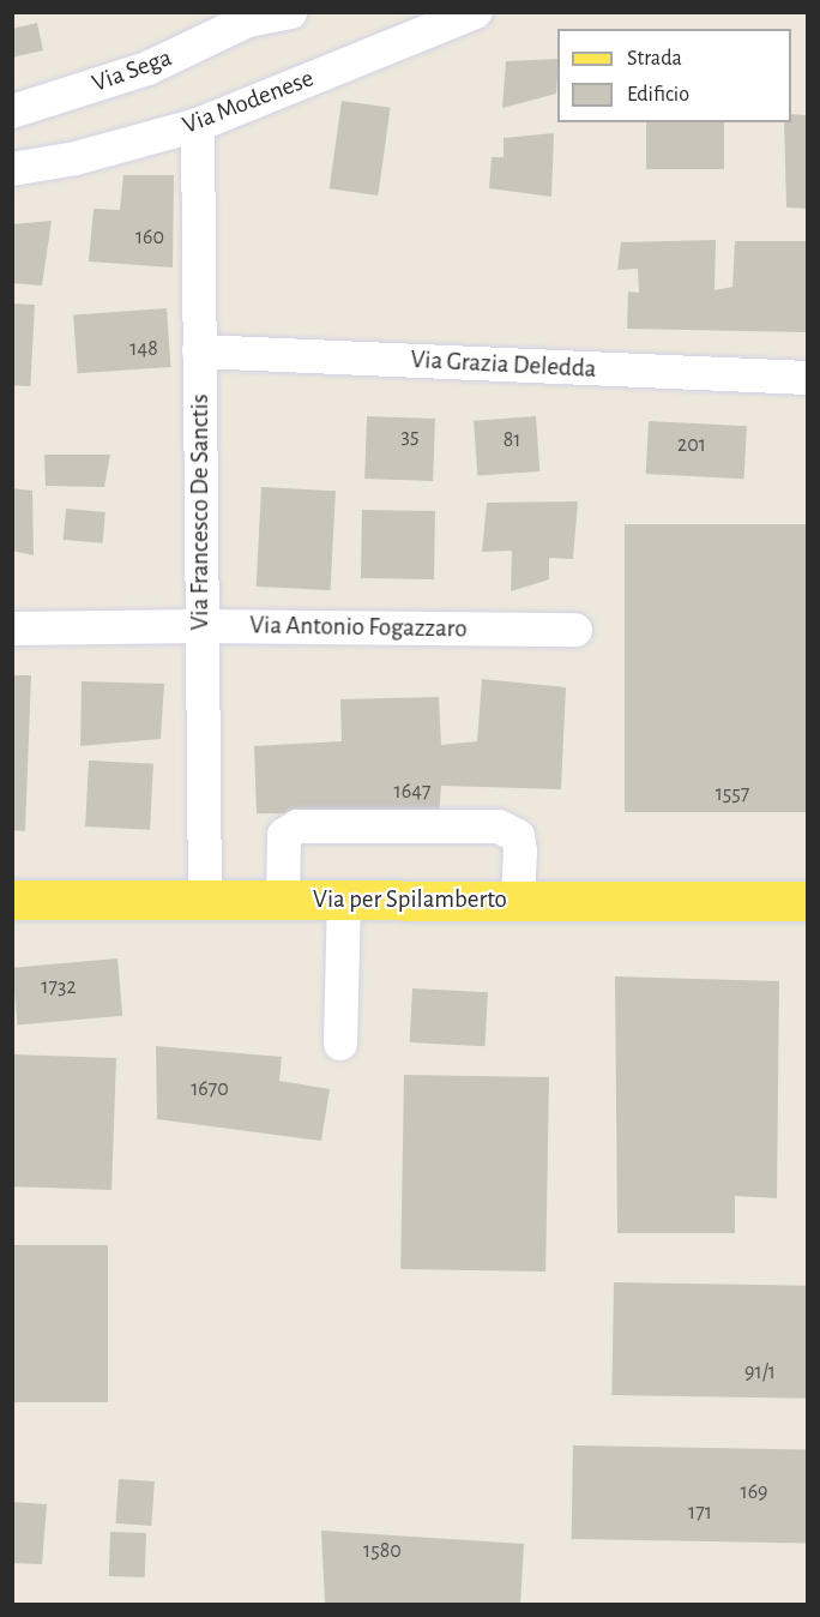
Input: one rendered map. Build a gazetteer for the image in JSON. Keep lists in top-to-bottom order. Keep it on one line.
{"streets":{"main road":["Via per Spilamberto"],"street":["Via Sega","Via Modenese","Via Grazia Deledda","Via Francesco De Sanctis","Via Antonio Fogazzaro"]},"crossings":[["Via Modenese","Via Francesco De Sanctis"],["Via Grazia Deledda","Via Francesco De Sanctis"],["Via Francesco De Sanctis","Via Antonio Fogazzaro"],["Via Francesco De Sanctis","Via per Spilamberto"]],"house_numbers":["160","148","35","81","201","1647","1557","1732","1670","91/1","169","171","1580"],"legend":["Strada","Edificio"]}
